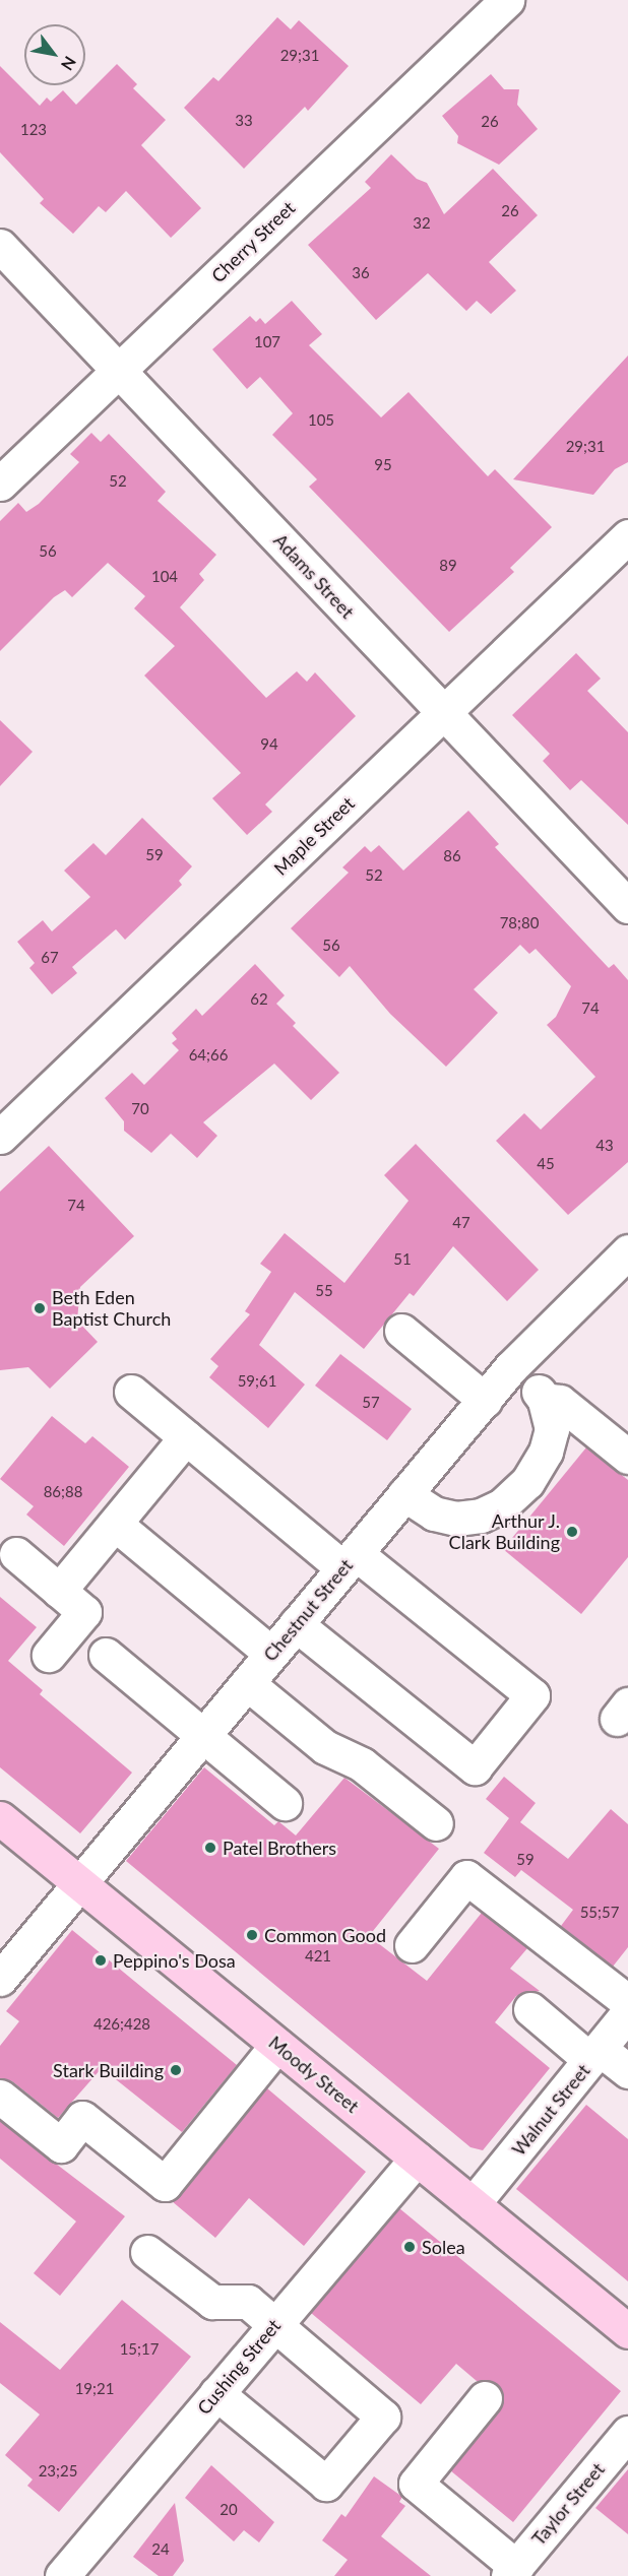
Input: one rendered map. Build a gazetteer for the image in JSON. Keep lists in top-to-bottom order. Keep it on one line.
{"streets":{"main road":["Moody Street"],"street":["Cherry Street","Adams Street","Maple Street","Chestnut Street","Walnut Street","Cushing Street","Taylor Street"]},"crossings":[["Cherry Street","Adams Street"],["Adams Street","Maple Street"],["Chestnut Street","Moody Street"],["Moody Street","Walnut Street"],["Moody Street","Cushing Street"]],"places":["Beth Eden Baptist Church","Arthur J. Clark Building","Patel Brothers","Common Good","Peppino's Dosa","Stark Building","Solea"],"house_numbers":["29;31","33","26","123","26","32","36","107","105","29;31","95","52","56","89","104","94","59","86","52","78;80","56","67","62","74","64;66","70","43","45","74","47","51","55","59;61","57","86;88","59","55;57","421","426;428","15;17","19;21","23;25","20","24"],"north":"bottom right"}
